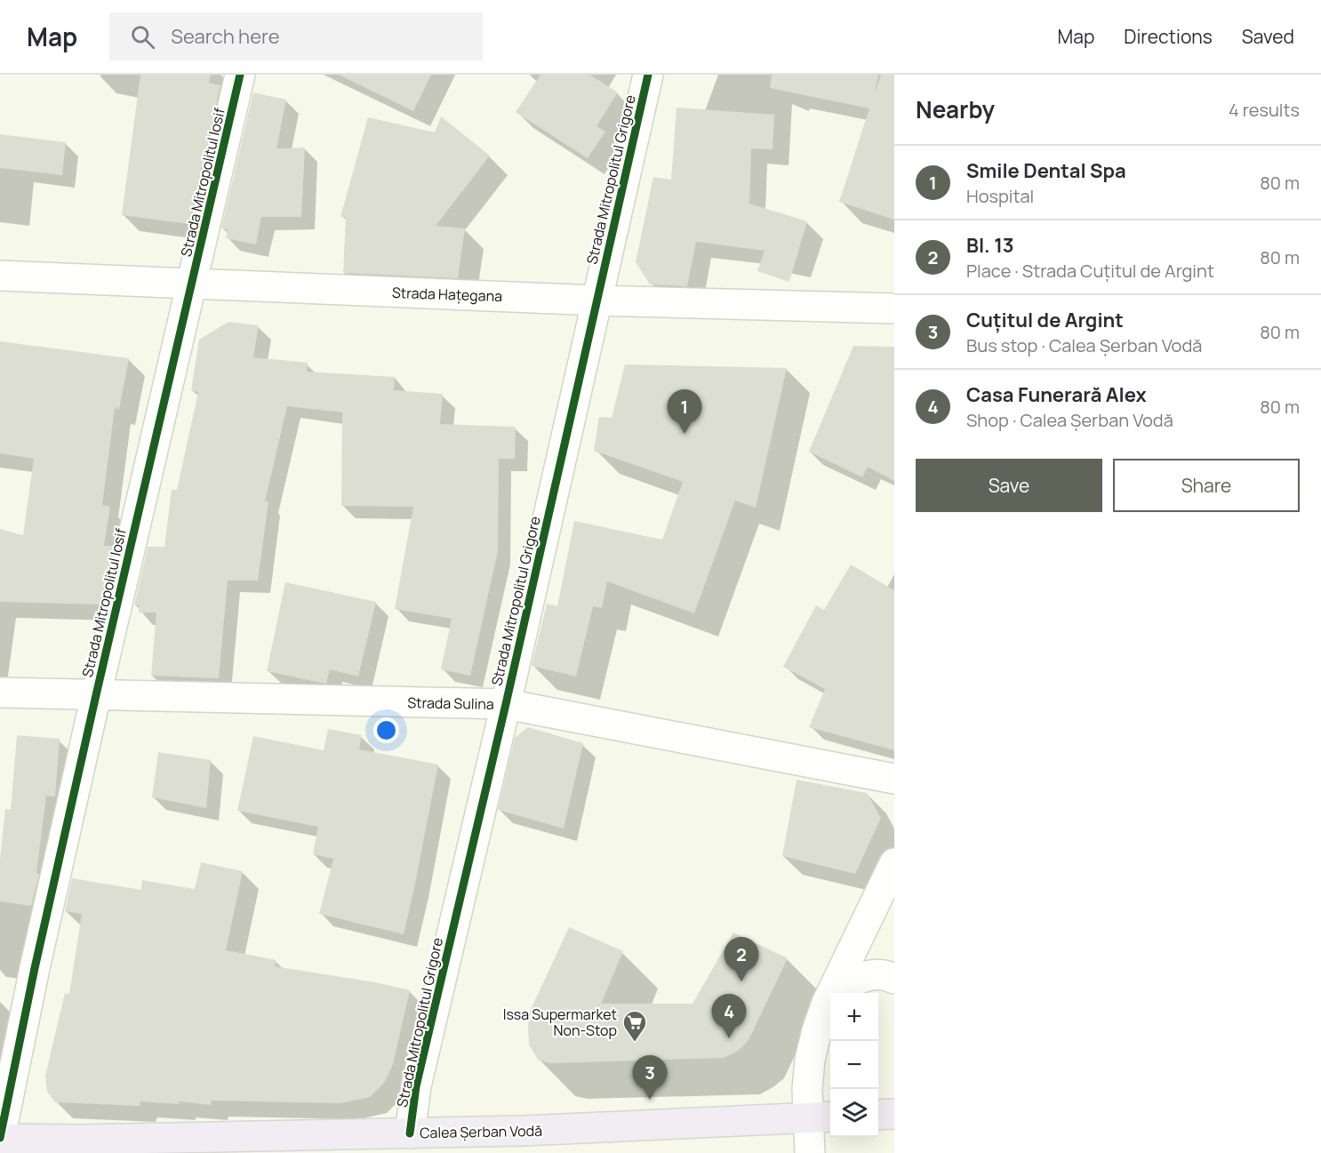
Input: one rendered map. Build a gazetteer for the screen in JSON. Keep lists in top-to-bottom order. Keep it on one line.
{"streets":{"main road":["Calea Șerban Vodă"],"street":["Strada Mitropolitul Grigore","Strada Mitropolitul Iosif","Strada Hațegana","Strada Sulina"]},"crossings":[["Strada Mitropolitul Grigore","Strada Hațegana"],["Strada Mitropolitul Grigore","Strada Sulina"],["Strada Mitropolitul Grigore","Calea Șerban Vodă"],["Strada Mitropolitul Iosif","Strada Hațegana"],["Strada Mitropolitul Iosif","Strada Sulina"],["Strada Mitropolitul Iosif","Calea Șerban Vodă"]],"places":{"supermarket":["Issa Supermarket Non-Stop"]},"page":{"header":"Map","search":"Search here","nav":["Map","Directions","Saved"],"heading":["Nearby","4 results"],"list":[{"mark":"1","name":"Smile Dental Spa","note":"Hospital","value":"80 m"},{"mark":"2","name":"Bl. 13","note":"Place · Strada Cuțitul de Argint","value":"80 m"},{"mark":"3","name":"Cuțitul de Argint","note":"Bus stop · Calea Șerban Vodă","value":"80 m"},{"mark":"4","name":"Casa Funerară Alex","note":"Shop · Calea Șerban Vodă","value":"80 m"}],"pins":["1","2","4","3"],"buttons":["Save","Share"],"map_buttons":["+","−"]}}
